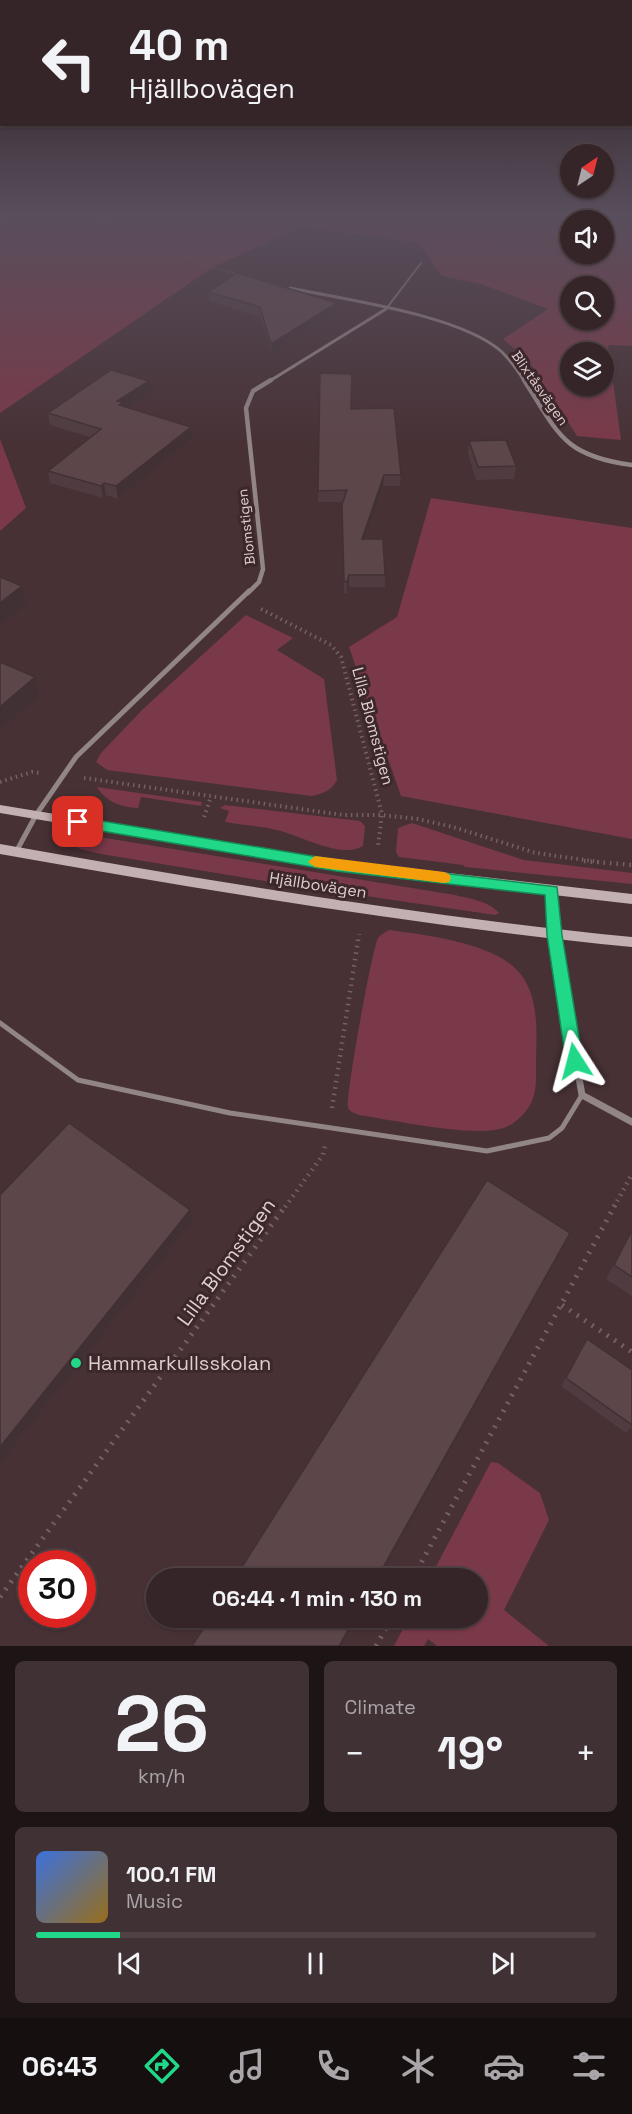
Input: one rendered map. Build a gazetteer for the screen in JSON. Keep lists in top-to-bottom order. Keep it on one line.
{"streets":{"street":["Blixtåsvägen","Blomstigen","Hjällbovägen"],"path":["Lilla Blomstigen"]},"crossings":[["Blixtåsvägen","Blomstigen"],["Blomstigen","Lilla Blomstigen"],["Blomstigen","Hjällbovägen"]],"places":["Hammarkullsskolan"],"north":"top right","page":{"turn":["40 m","Hjällbovägen"],"limit":"30","trip":"06:44 · 1 min · 130 m","tile":[["26","km/h"],"Climate"],"heat":["−","19°","+"],"song":["100.1 FM","Music"],"tabs":"06:43"}}
